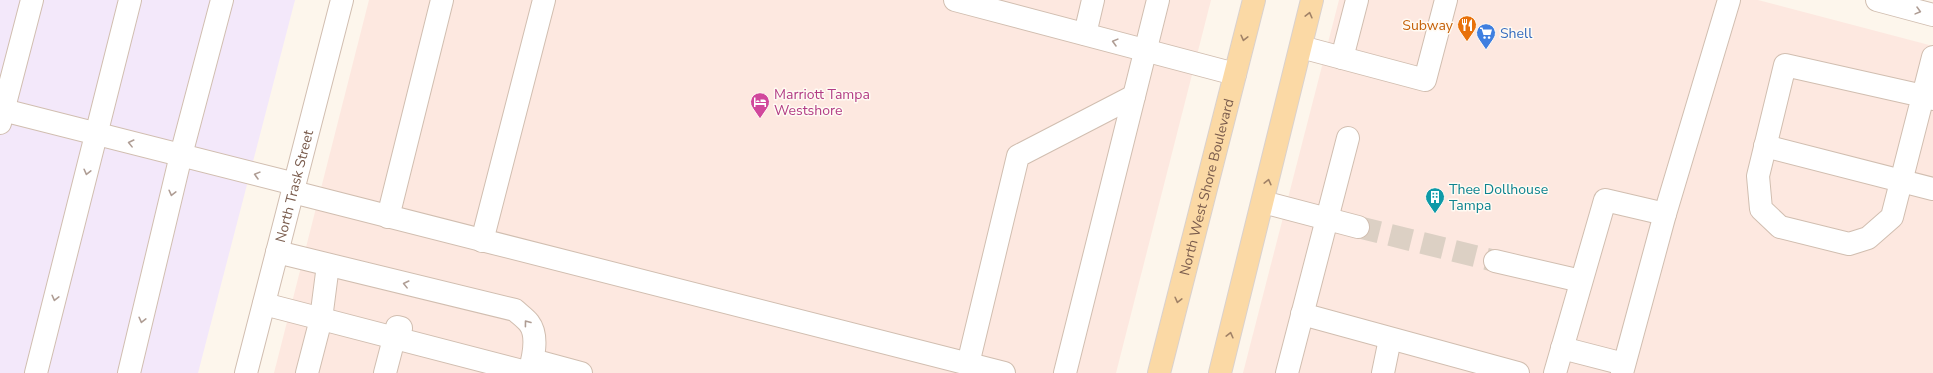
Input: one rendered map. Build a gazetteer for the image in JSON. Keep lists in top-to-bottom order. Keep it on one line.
{"streets":{"main road":["North West Shore Boulevard"],"street":["North Trask Street"]},"places":{"restaurant":["Subway"],"supermarket":["Shell"],"hotel":["Marriott Tampa Westshore"],"building":["Thee Dollhouse Tampa"]}}
